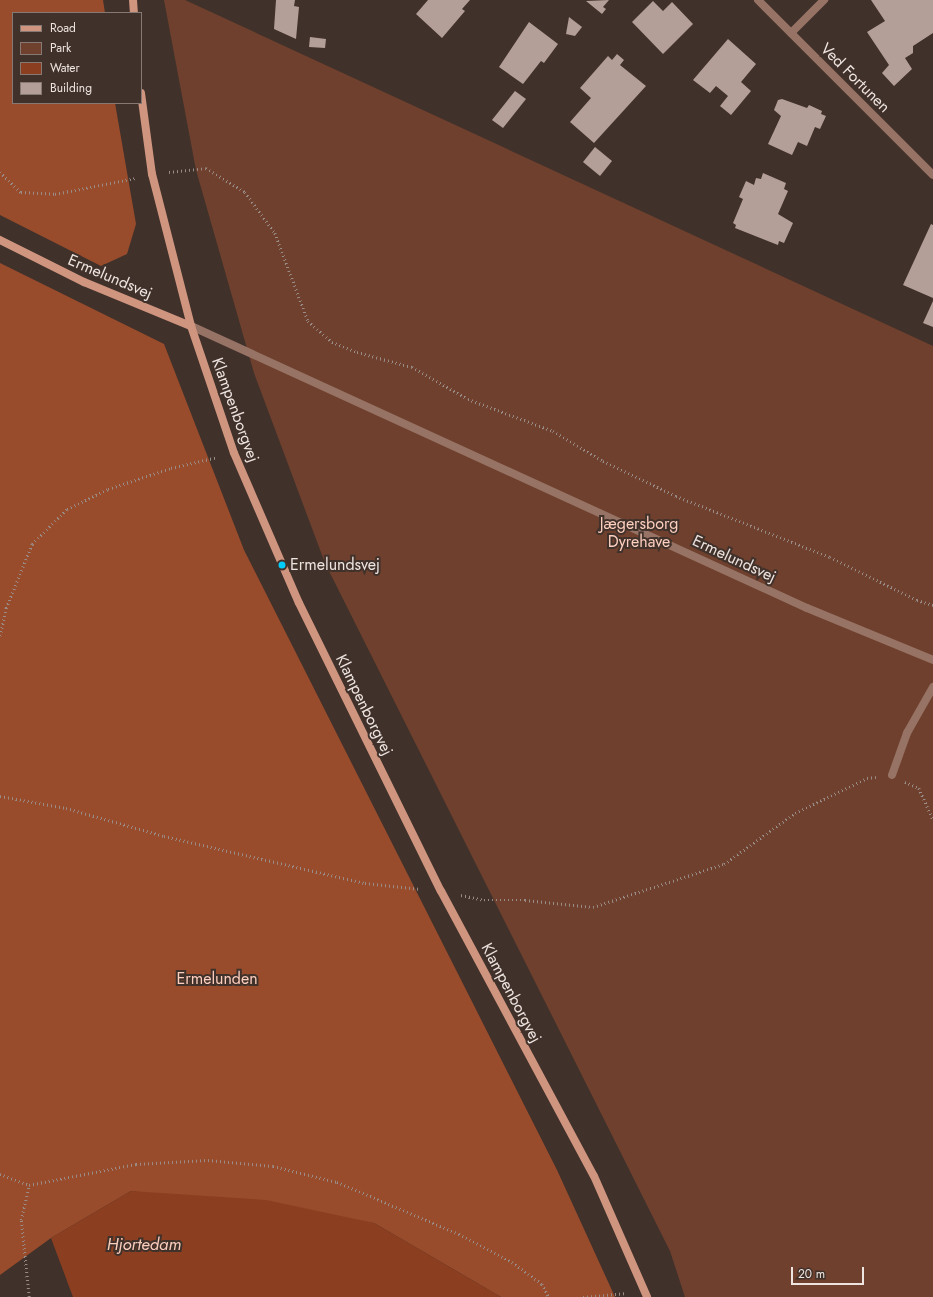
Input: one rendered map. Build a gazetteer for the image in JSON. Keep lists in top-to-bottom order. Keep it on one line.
{"streets":{"street":["Ved Fortunen","Ermelundsvej","Klampenborgvej"]},"crossings":[["Ermelundsvej","Klampenborgvej"]],"water":["Hjortedam"],"parks":["Jægersborg Dyrehave","Ermelunden"],"places":["Ermelundsvej"],"legend":["Road","Park","Water","Building"],"scale_bar":"20 m"}
